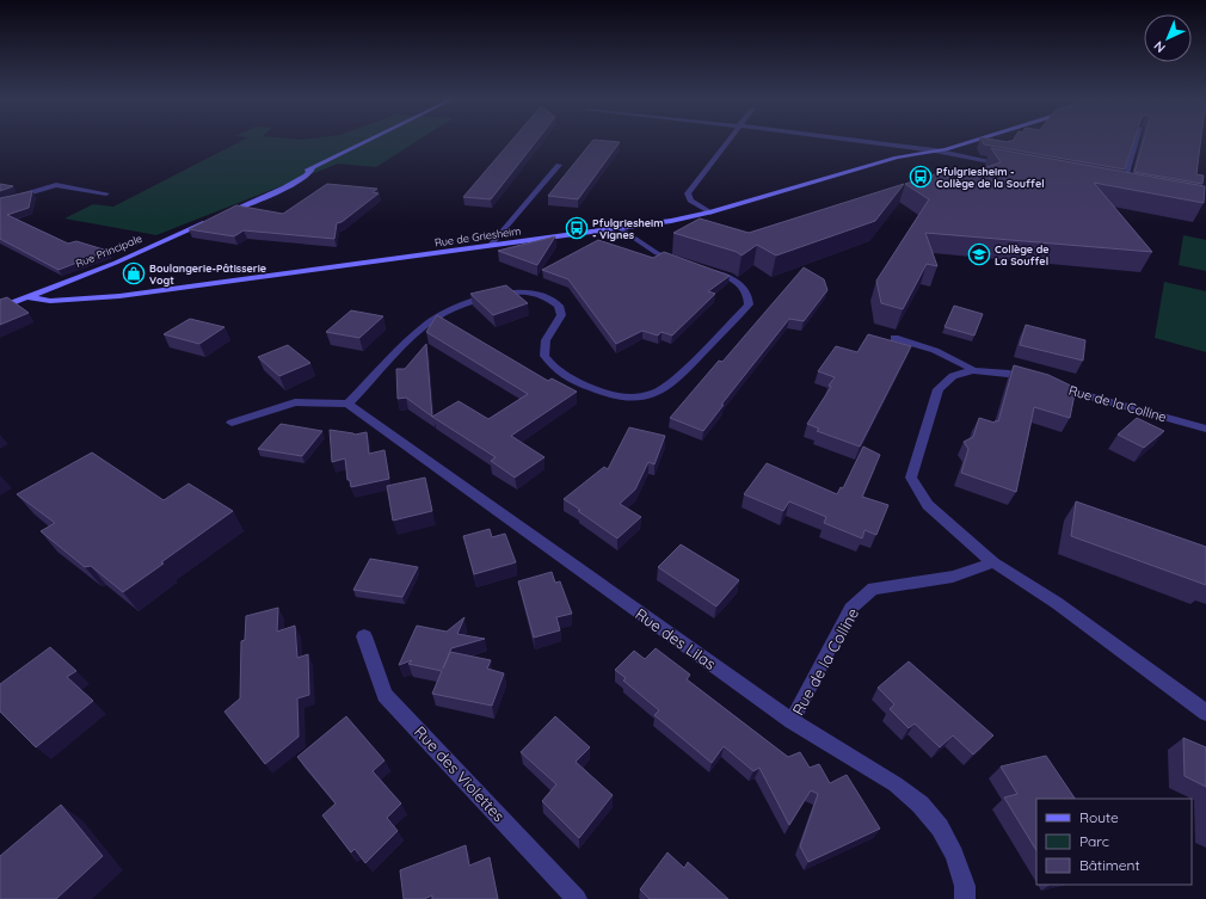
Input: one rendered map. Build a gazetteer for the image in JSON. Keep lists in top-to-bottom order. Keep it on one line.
{"streets":{"street":["Rue de Griesheim","Rue Principale","Rue de la Colline","Rue des Lilas","Rue des Violettes"]},"crossings":[["Rue de Griesheim","Rue Principale"],["Rue de la Colline","Rue des Lilas"]],"places":{"bus stop":["Pfulgriesheim - Collège de la Souffel","Pfulgriesheim - Vignes"],"school or university":["Collège de La Souffel"],"shop":["Boulangerie-Pâtisserie Vogt"]},"legend":["Route","Parc","Bâtiment"],"north":"bottom left"}
